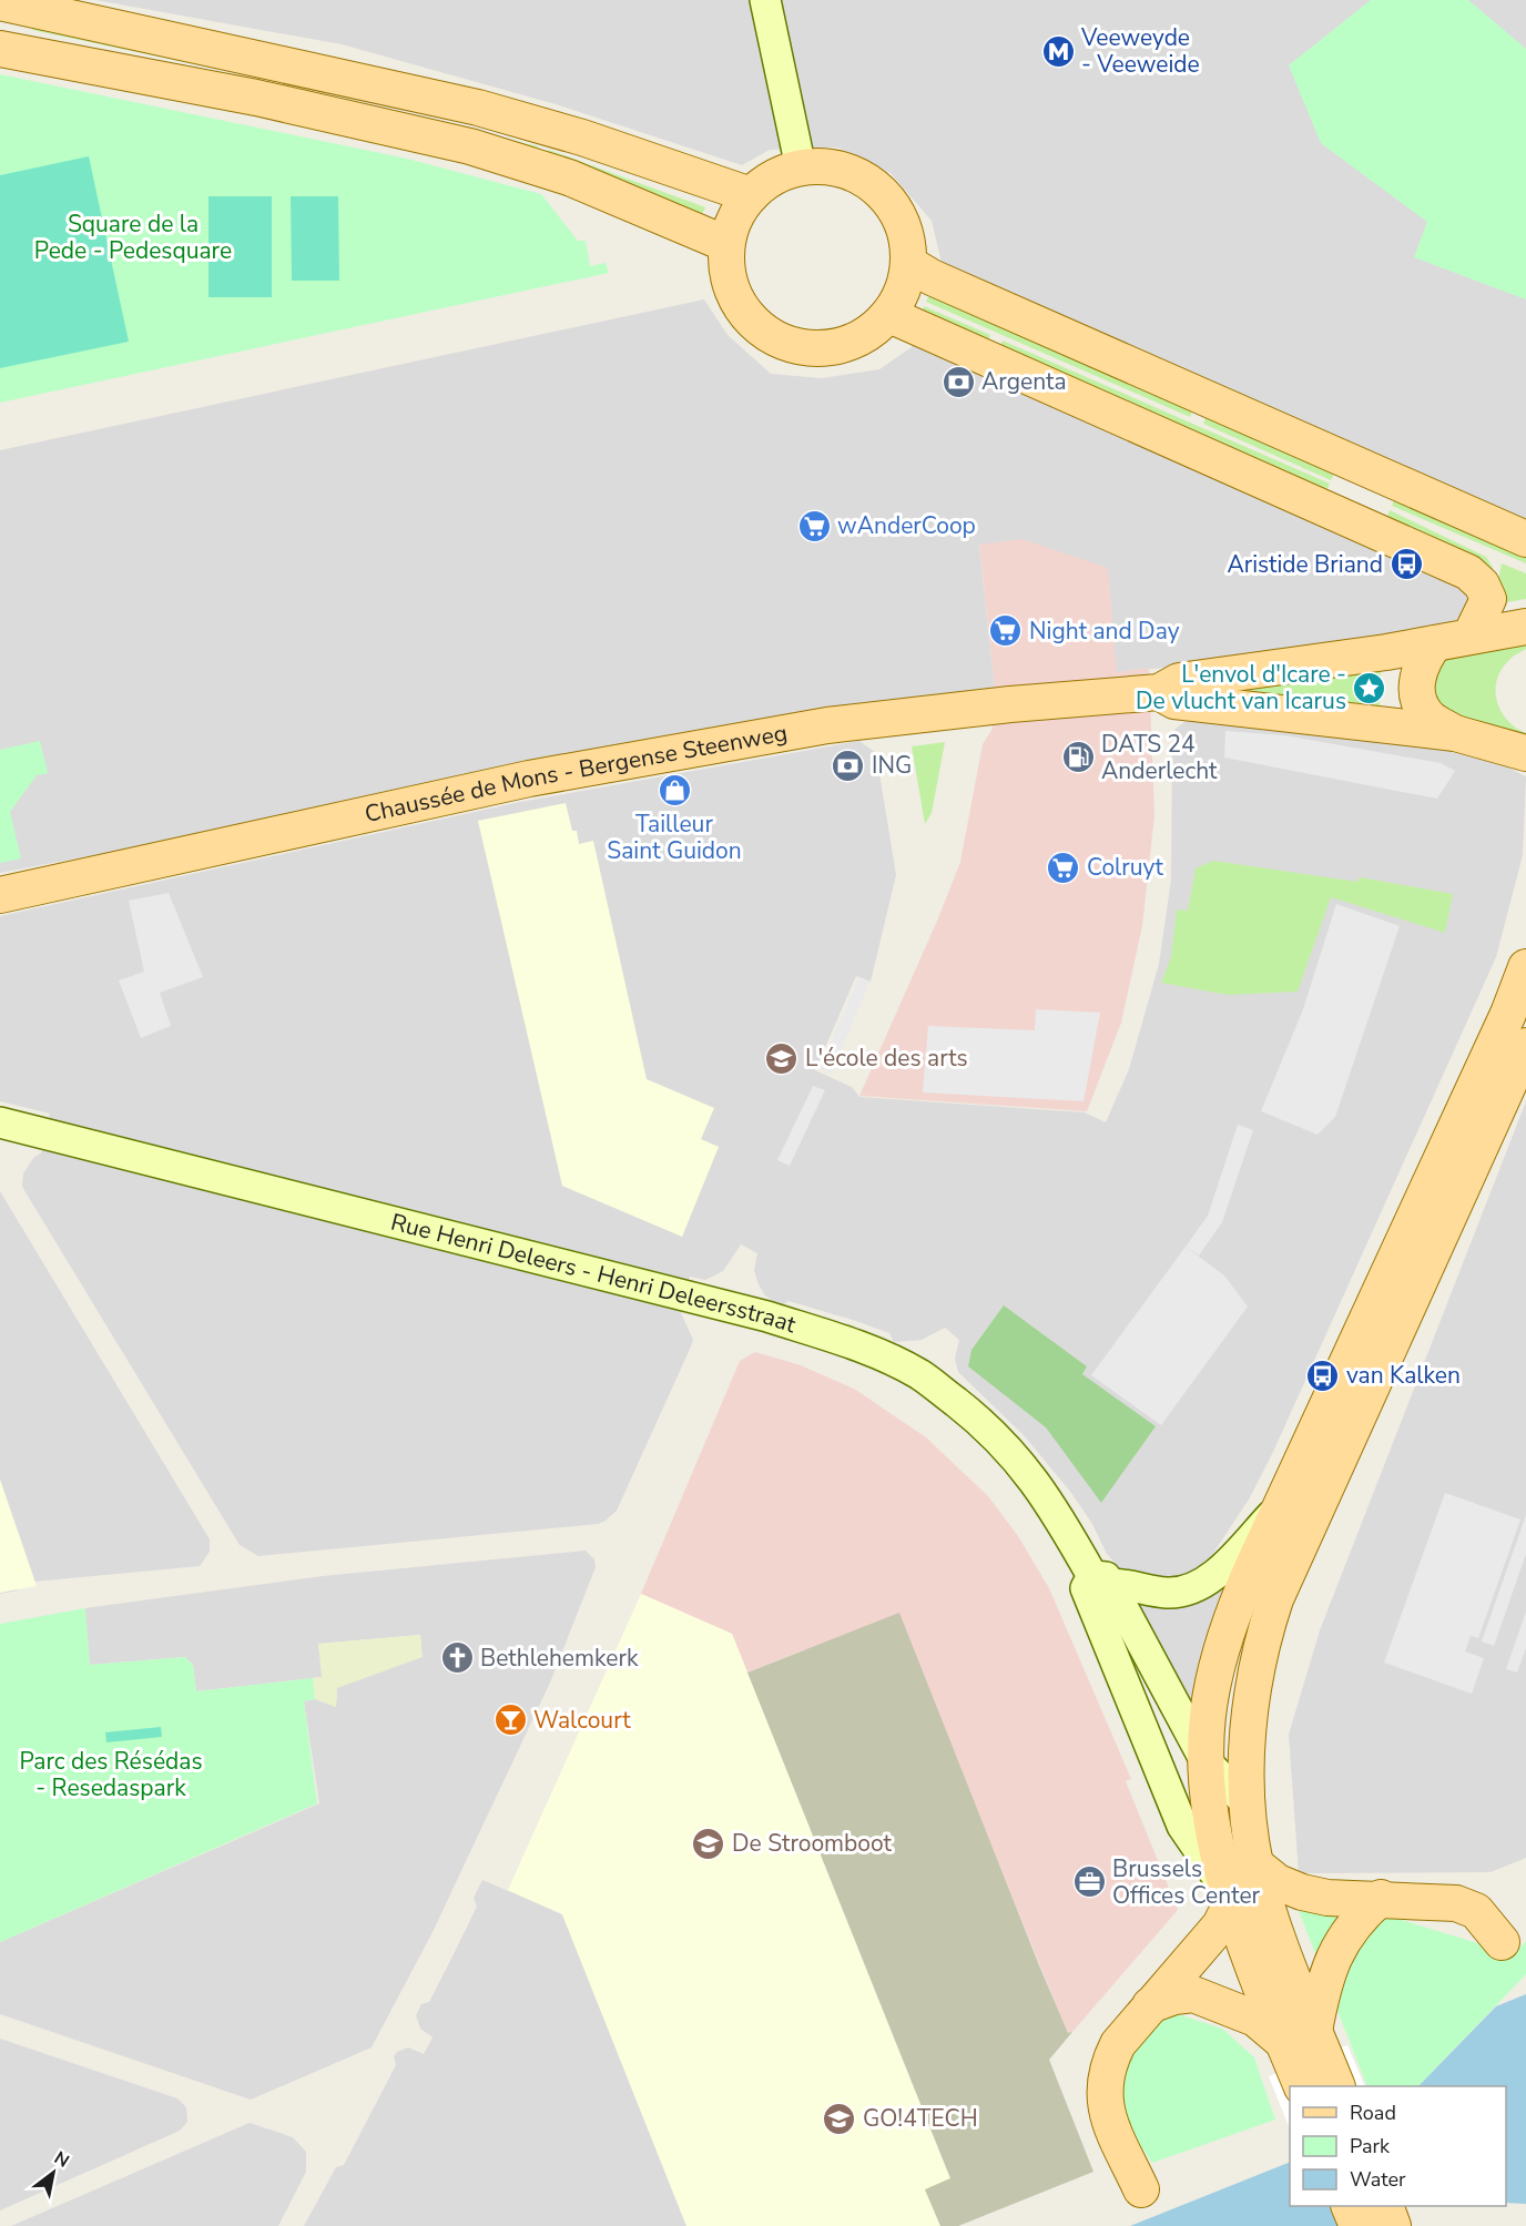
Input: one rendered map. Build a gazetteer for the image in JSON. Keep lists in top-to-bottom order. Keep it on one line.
{"streets":{"main road":["Chaussée de Mons - Bergense Steenweg"],"street":["Rue Henri Deleers - Henri Deleersstraat"]},"parks":["Square de la Pede - Pedesquare","Parc des Résédas - Resedaspark"],"places":{"metro station":["Veeweyde - Veeweide"],"bank":["Argenta","ING"],"supermarket":["wAnderCoop","Night and Day","Colruyt"],"bus stop":["Aristide Briand","van Kalken"],"place":["L'envol d'Icare - De vlucht van Icarus"],"fuel station":["DATS 24 Anderlecht"],"shop":["Tailleur Saint Guidon"],"school or university":["L'école des arts","De Stroomboot","GO!4TECH"],"church":["Bethlehemkerk"],"bar":["Walcourt"],"office":["Brussels Offices Center"]},"legend":["Road","Park","Water"],"north":"top right"}
